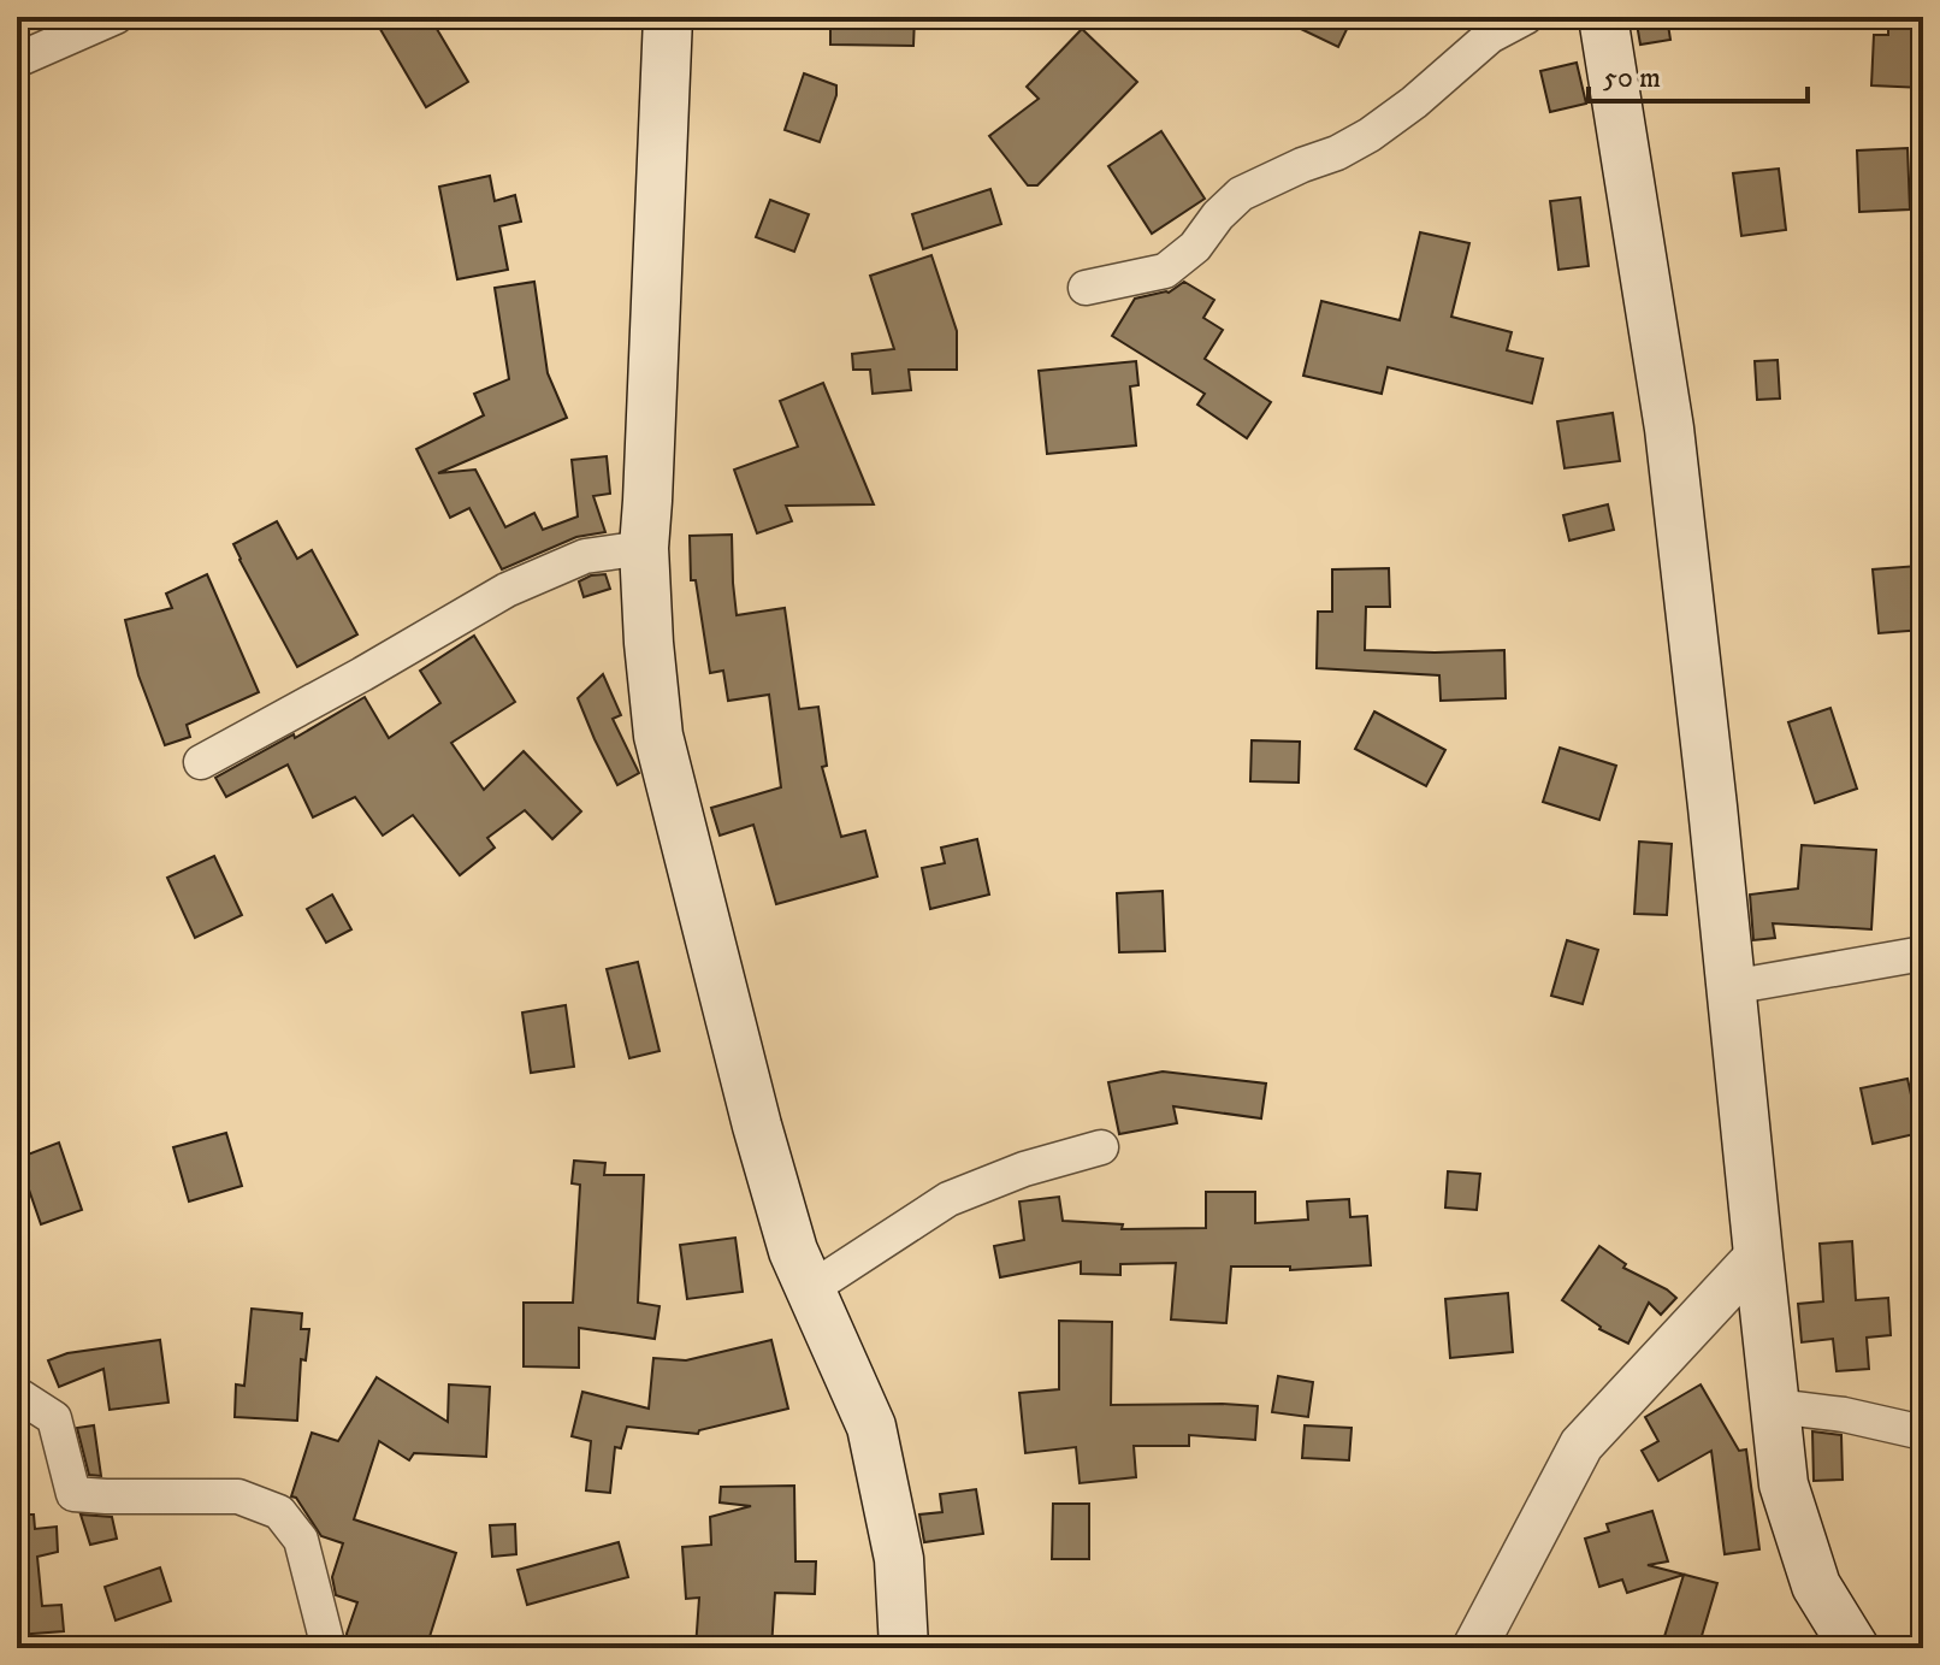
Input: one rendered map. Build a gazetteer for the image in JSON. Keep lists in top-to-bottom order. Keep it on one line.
{"scale_bar":"50 m"}
